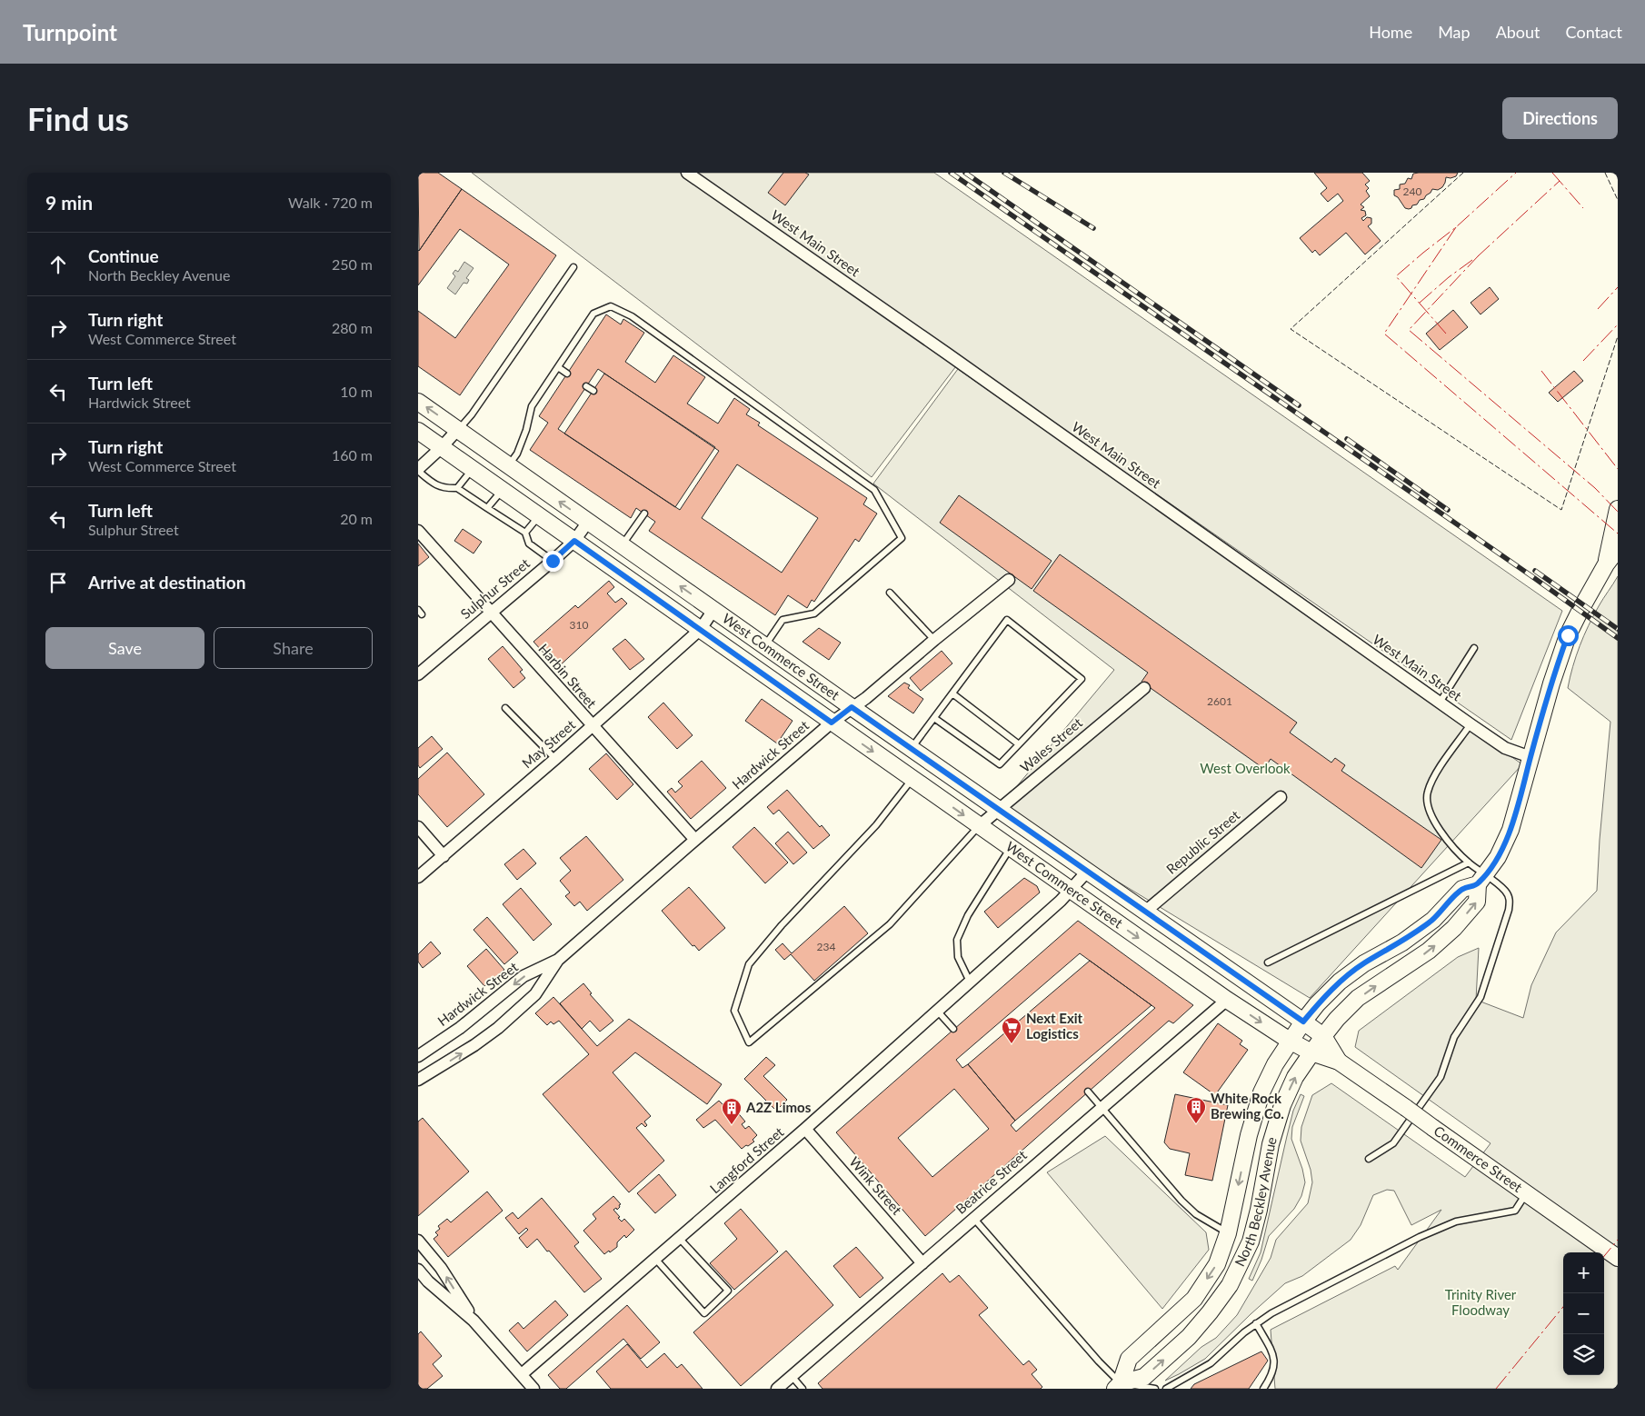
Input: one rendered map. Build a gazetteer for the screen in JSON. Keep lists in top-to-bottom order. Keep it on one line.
{"streets":{"main road":["West Commerce Street","Commerce Street","North Beckley Avenue"],"street":["West Main Street","Sulphur Street","Harbin Street","May Street","Wales Street","Hardwick Street","Republic Street","Langford Street","Beatrice Street","Wink Street"]},"crossings":[["West Main Street","North Beckley Avenue"],["Sulphur Street","West Commerce Street"],["Sulphur Street","Harbin Street"],["West Commerce Street","May Street"],["West Commerce Street","Wales Street"],["West Commerce Street","Hardwick Street"],["West Commerce Street","Republic Street"],["West Commerce Street","Commerce Street"],["West Commerce Street","Langford Street"],["West Commerce Street","Beatrice Street"],["West Commerce Street","North Beckley Avenue"],["Harbin Street","May Street"],["Harbin Street","Hardwick Street"],["Commerce Street","North Beckley Avenue"],["Langford Street","Wink Street"],["Beatrice Street","Wink Street"]],"parks":["West Overlook","Trinity River Floodway"],"places":{"supermarket":["Next Exit Logistics"],"building":["White Rock Brewing Co.","A2Z Limos"]},"house_numbers":["240","310","2601","234"],"page":{"header":"Turnpoint","nav":["Home","Map","About","Contact"],"buttons":["Directions",["Save","Share"]],"title":"Find us","heading":["9 min","Walk · 720 m"],"list":[["Continue","North Beckley Avenue","250 m"],["Turn right","West Commerce Street","280 m"],["Turn left","Hardwick Street","10 m"],["Turn right","West Commerce Street","160 m"],["Turn left","Sulphur Street","20 m"],"Arrive at destination"],"map_buttons":["+","−"]}}
